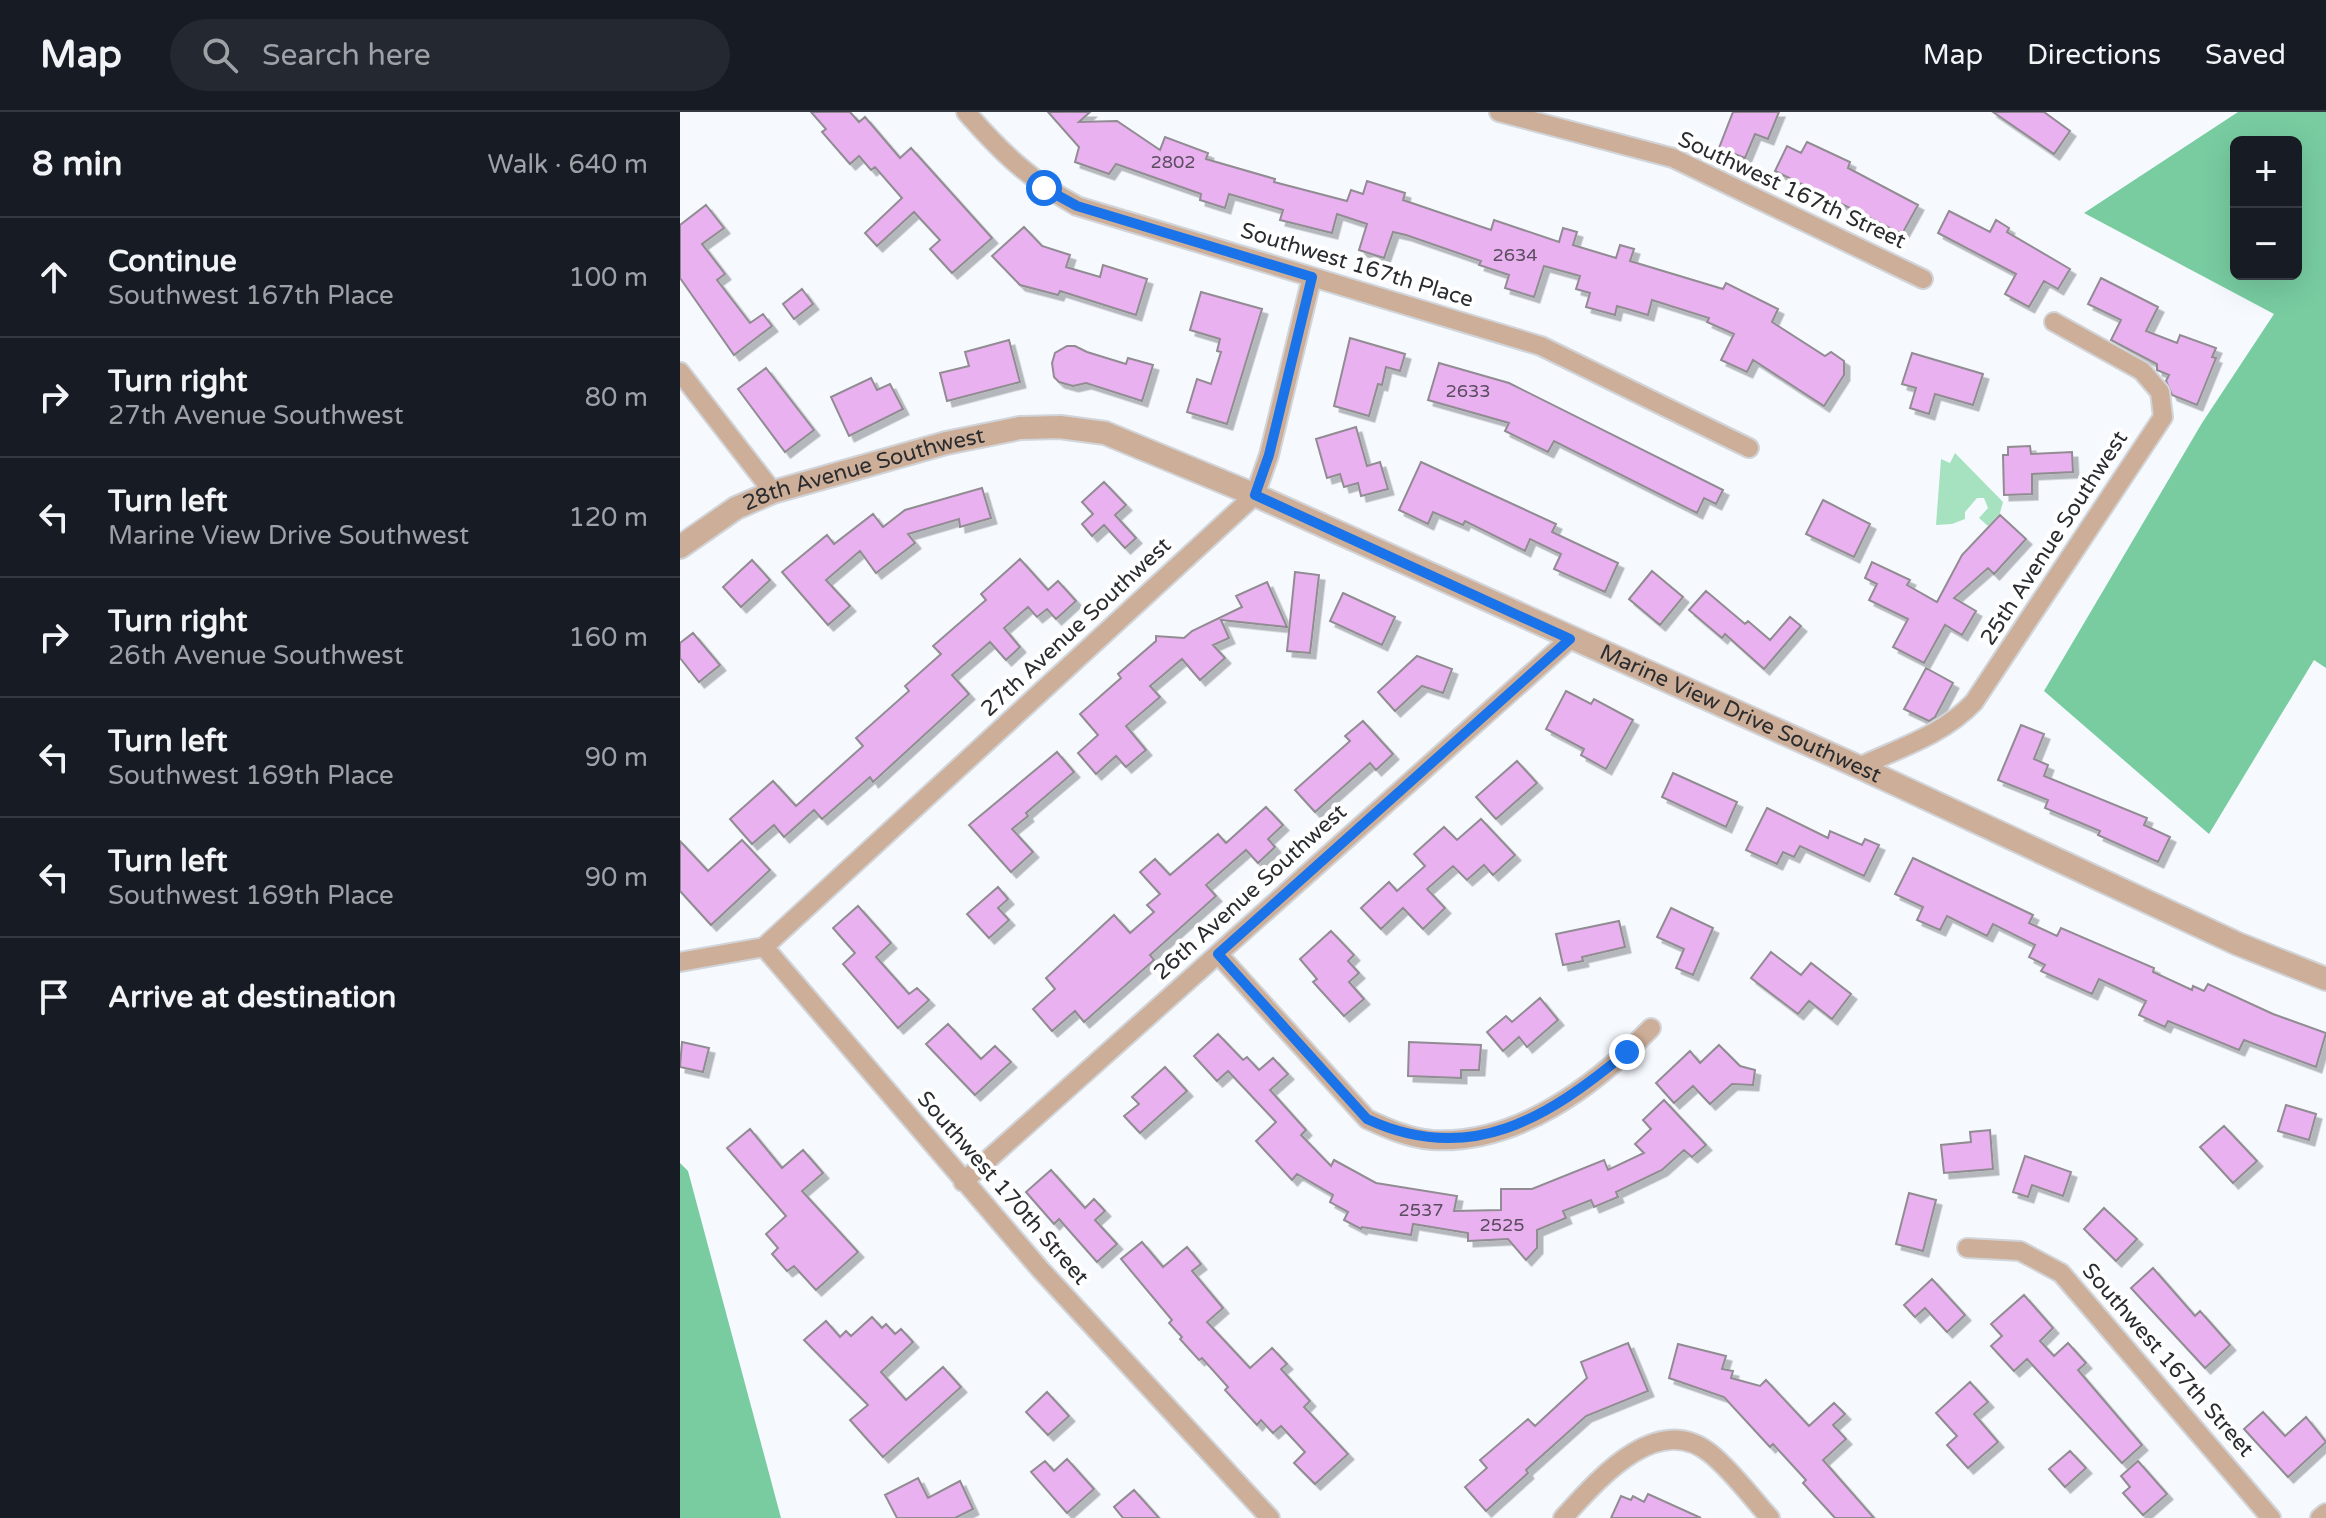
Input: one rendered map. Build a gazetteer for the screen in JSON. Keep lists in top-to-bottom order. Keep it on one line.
{"streets":{"street":["Southwest 167th Street","Southwest 167th Place","28th Avenue Southwest","25th Avenue Southwest","27th Avenue Southwest","Marine View Drive Southwest","26th Avenue Southwest","Southwest 170th Street"]},"crossings":[["Southwest 167th Place","27th Avenue Southwest"],["28th Avenue Southwest","Marine View Drive Southwest"],["25th Avenue Southwest","Marine View Drive Southwest"],["27th Avenue Southwest","Marine View Drive Southwest"],["27th Avenue Southwest","Southwest 170th Street"],["Marine View Drive Southwest","26th Avenue Southwest"],["26th Avenue Southwest","Southwest 170th Street"]],"house_numbers":["2802","2634","2633","2537","2525"],"page":{"header":"Map","search":"Search here","nav":["Map","Directions","Saved"],"heading":["8 min","Walk · 640 m"],"map_buttons":["+","−"],"list":[["Continue","Southwest 167th Place","100 m"],["Turn right","27th Avenue Southwest","80 m"],["Turn left","Marine View Drive Southwest","120 m"],["Turn right","26th Avenue Southwest","160 m"],["Turn left","Southwest 169th Place","90 m"],["Turn left","Southwest 169th Place","90 m"],"Arrive at destination"]}}
